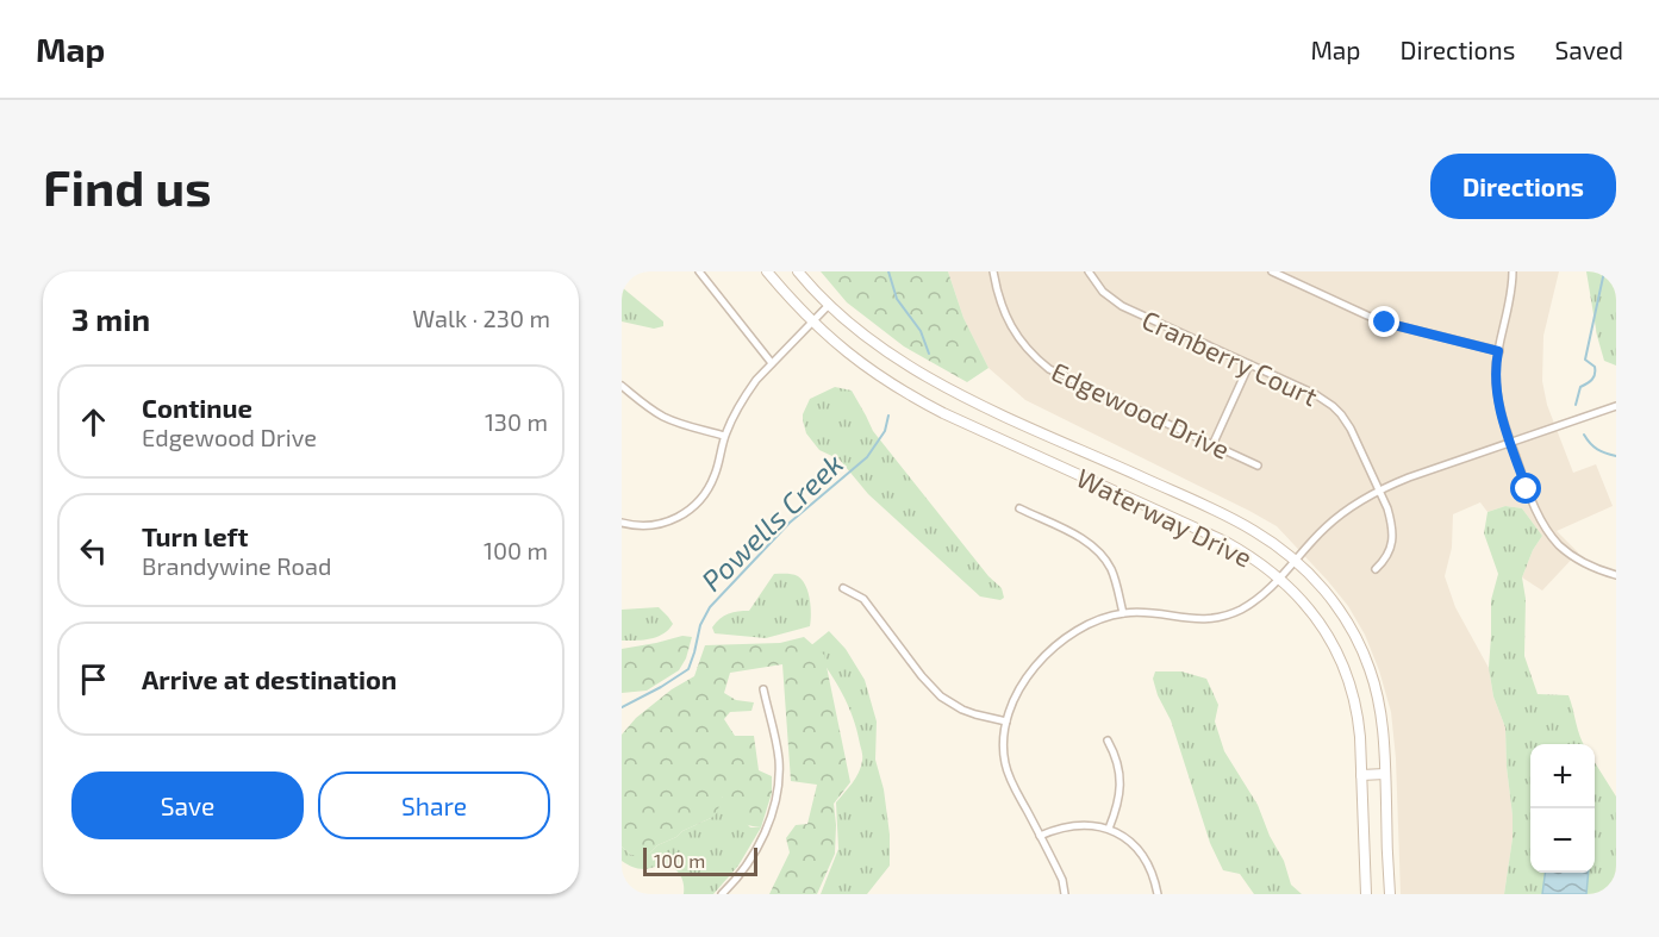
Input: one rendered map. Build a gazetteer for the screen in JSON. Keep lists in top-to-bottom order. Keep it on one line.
{"streets":{"main road":["Waterway Drive"],"street":["Cranberry Court","Edgewood Drive"]},"water":["Powells Creek"],"scale_bar":"100 m","page":{"header":"Map","nav":["Map","Directions","Saved"],"buttons":["Directions",["Save","Share"]],"title":"Find us","heading":["3 min","Walk · 230 m"],"list":[["Continue","Edgewood Drive","130 m"],["Turn left","Brandywine Road","100 m"],"Arrive at destination"],"map_buttons":["+","−"],"scale":"100 m"}}
